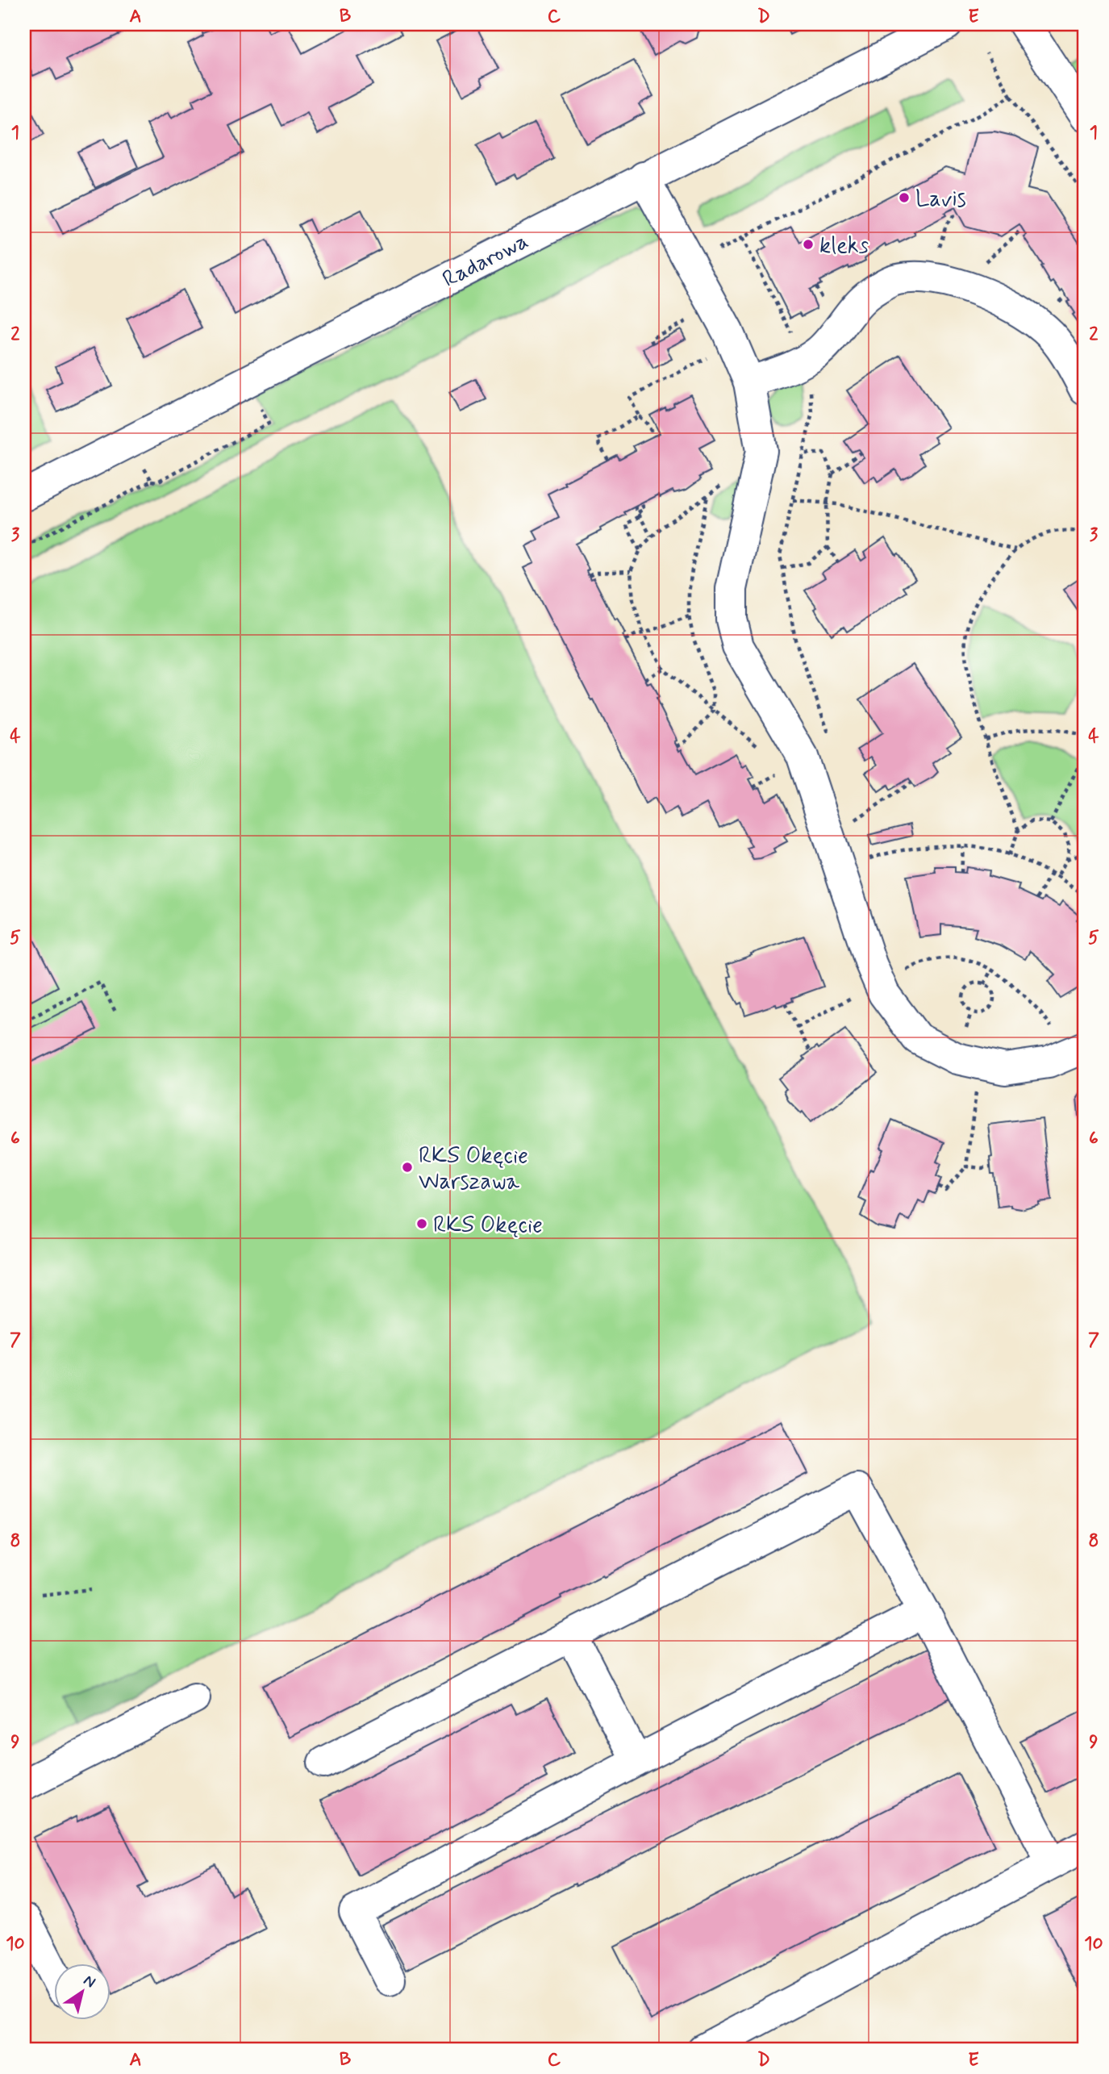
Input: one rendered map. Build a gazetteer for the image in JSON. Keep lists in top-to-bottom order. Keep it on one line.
{"streets":{"street":["Radarowa"]},"places":["Lavis","kleks","RKS Okęcie Warszawa","RKS Okęcie"],"north":"top right","grid":{"columns":["A","B","C","D","E"],"rows":["1","2","3","4","5","6","7","8","9","10"]}}
